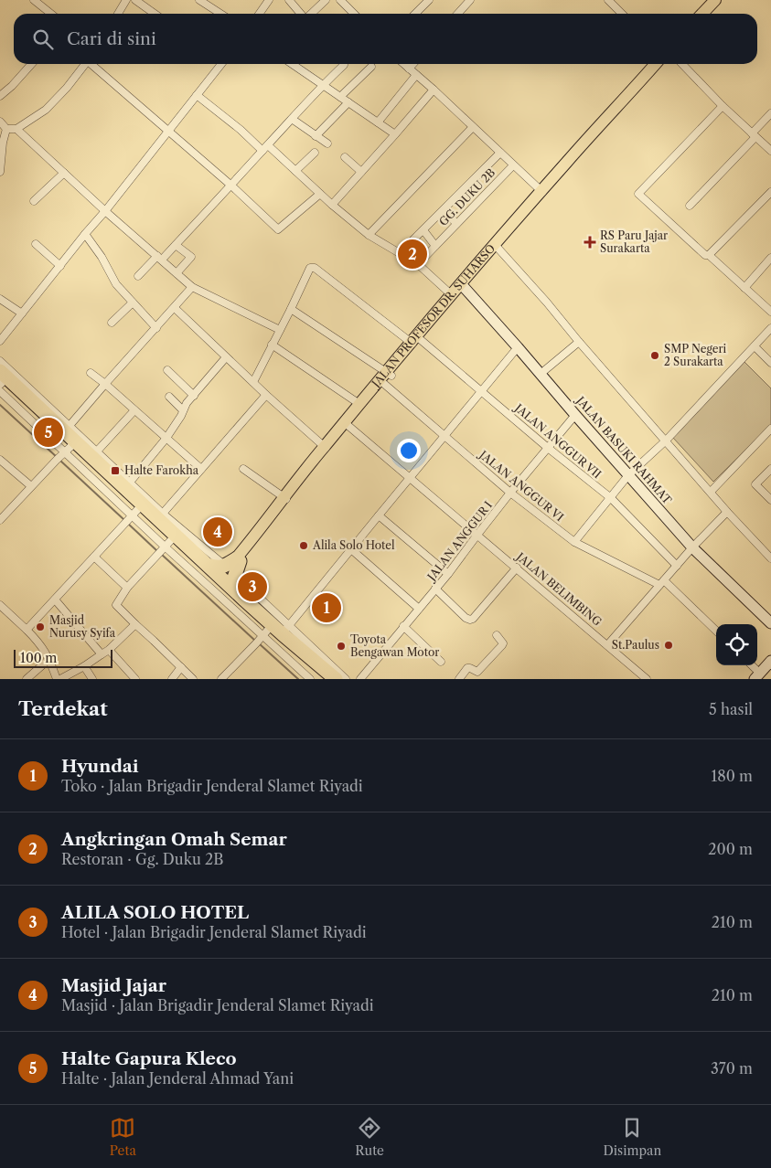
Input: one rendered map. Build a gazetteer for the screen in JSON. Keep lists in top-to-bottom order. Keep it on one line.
{"streets":{"main road":["JALAN PROFESOR DR. SUHARSO"],"street":["GG. DUKU 2B","JALAN ANGGUR VII","JALAN BASUKI RAHMAT","JALAN ANGGUR VI","JALAN ANGGUR I","JALAN BELIMBING"]},"crossings":[["JALAN PROFESOR DR. SUHARSO","JALAN ANGGUR VII"],["JALAN PROFESOR DR. SUHARSO","JALAN BASUKI RAHMAT"],["JALAN PROFESOR DR. SUHARSO","JALAN ANGGUR VI"],["JALAN PROFESOR DR. SUHARSO","JALAN BELIMBING"],["JALAN ANGGUR VII","JALAN ANGGUR VI"],["JALAN ANGGUR VII","JALAN ANGGUR I"],["JALAN BASUKI RAHMAT","JALAN ANGGUR I"],["JALAN ANGGUR VI","JALAN ANGGUR I"],["JALAN ANGGUR I","JALAN BELIMBING"]],"places":{"health":["RS Paru Jajar Surakarta"],"other":["SMP Negeri 2 Surakarta","Alila Solo Hotel","Masjid Nurusy Syifa","St.Paulus","Toyota Bengawan Motor"],"transit":["Halte Farokha"]},"scale_bar":"100 m","page":{"search":"Cari di sini","pins":["2","5","4","3","1"],"scale":"100 m","heading":["Terdekat","5 hasil"],"list":[{"mark":"1","name":"Hyundai","note":"Toko · Jalan Brigadir Jenderal Slamet Riyadi","value":"180 m"},{"mark":"2","name":"Angkringan Omah Semar","note":"Restoran · Gg. Duku 2B","value":"200 m"},{"mark":"3","name":"ALILA SOLO HOTEL","note":"Hotel · Jalan Brigadir Jenderal Slamet Riyadi","value":"210 m"},{"mark":"4","name":"Masjid Jajar","note":"Masjid · Jalan Brigadir Jenderal Slamet Riyadi","value":"210 m"},{"mark":"5","name":"Halte Gapura Kleco","note":"Halte · Jalan Jenderal Ahmad Yani","value":"370 m"}],"nav":["Peta","Rute","Disimpan"]}}
